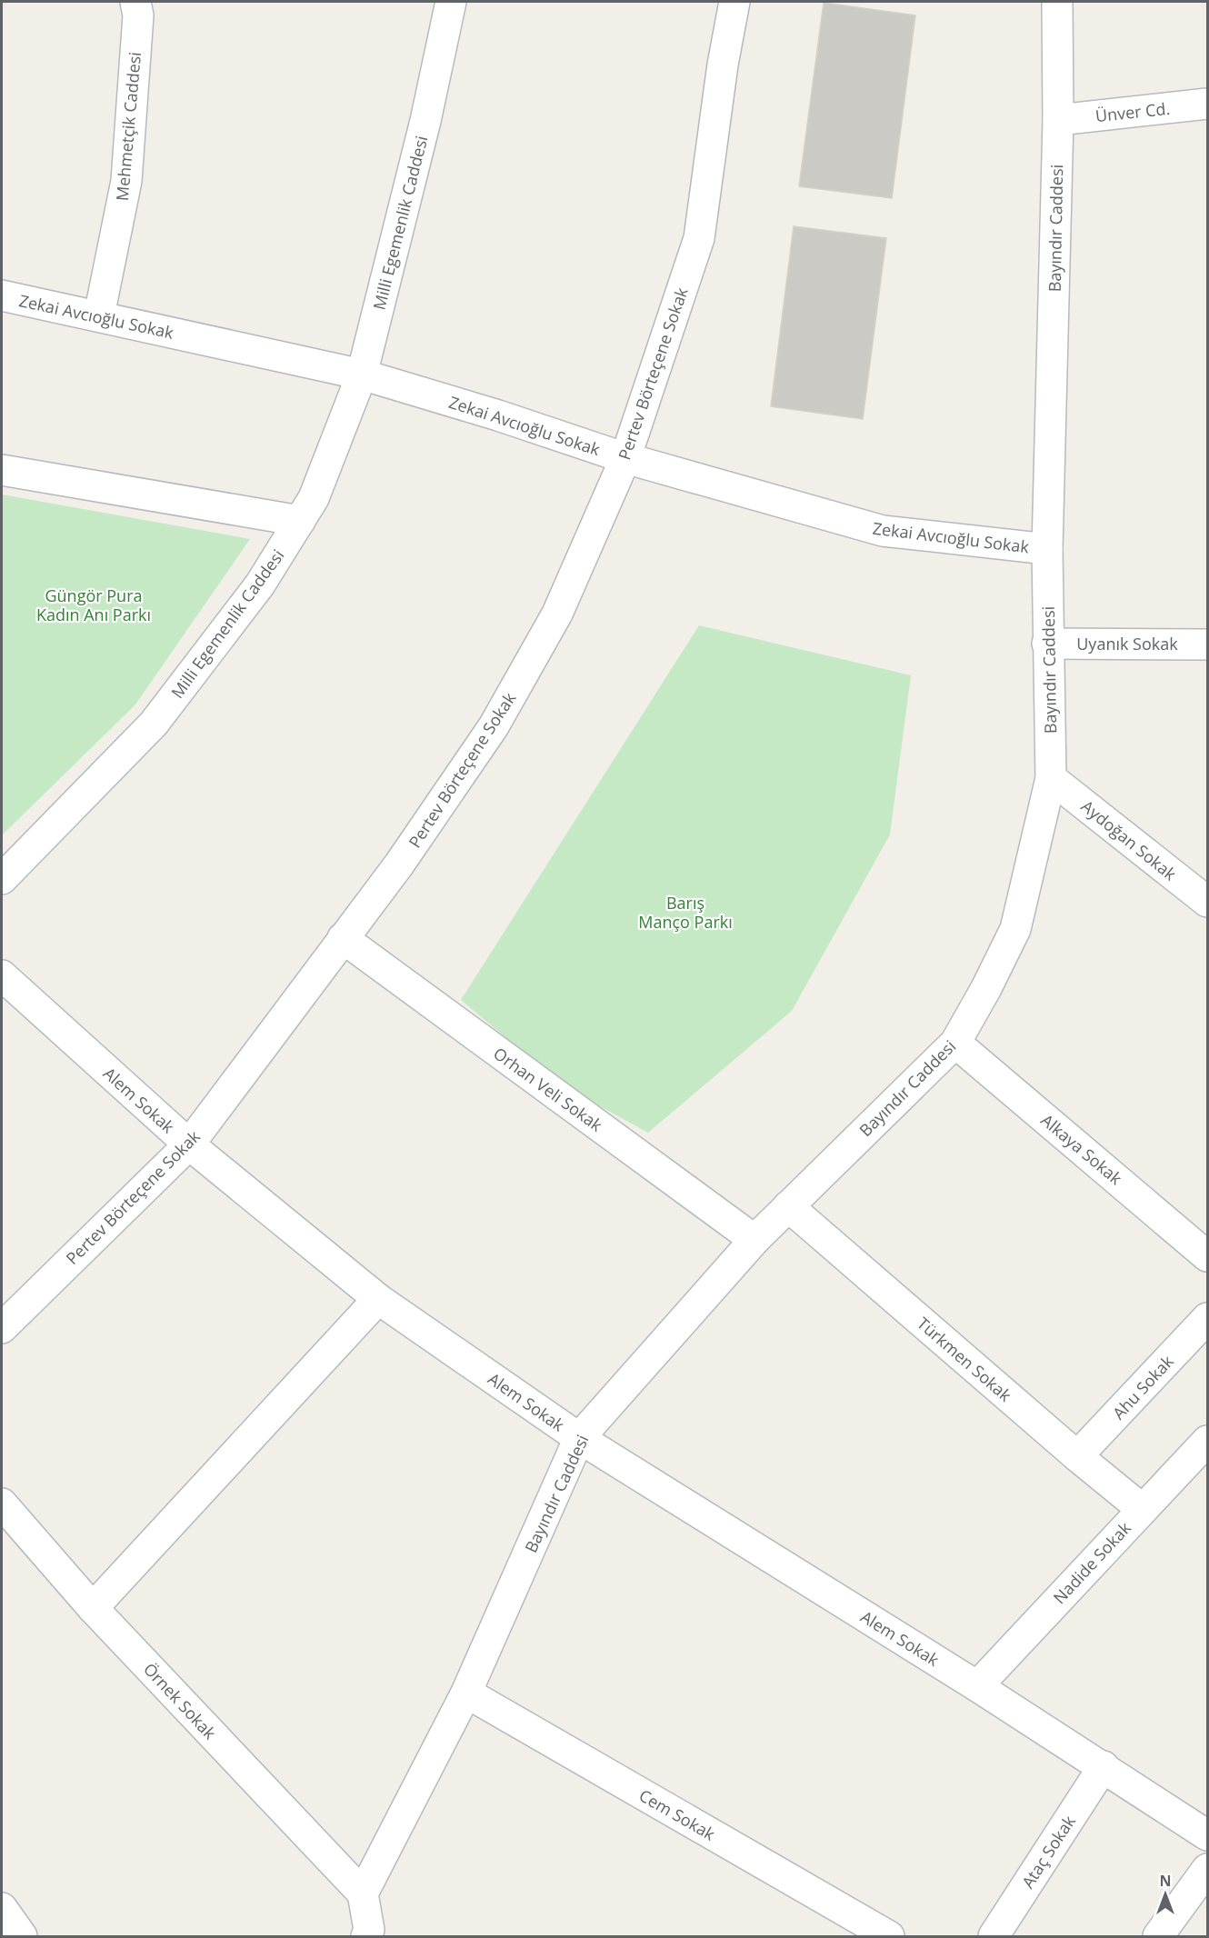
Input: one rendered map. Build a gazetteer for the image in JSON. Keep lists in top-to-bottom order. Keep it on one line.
{"streets":{"street":["Ünver Cd.","Mehmetçik Caddesi","Milli Egemenlik Caddesi","Bayındır Caddesi","Zekai Avcıoğlu Sokak","Pertev Börteçene Sokak","Uyanık Sokak","Aydoğan Sokak","Orhan Veli Sokak","Alem Sokak","Alkaya Sokak","Türkmen Sokak","Ahu Sokak","Nadide Sokak","Örnek Sokak","Cem Sokak","Ataç Sokak"]},"crossings":[["Ünver Cd.","Bayındır Caddesi"],["Mehmetçik Caddesi","Zekai Avcıoğlu Sokak"],["Milli Egemenlik Caddesi","Zekai Avcıoğlu Sokak"],["Bayındır Caddesi","Zekai Avcıoğlu Sokak"],["Bayındır Caddesi","Uyanık Sokak"],["Bayındır Caddesi","Aydoğan Sokak"],["Bayındır Caddesi","Orhan Veli Sokak"],["Bayındır Caddesi","Alem Sokak"],["Bayındır Caddesi","Alkaya Sokak"],["Bayındır Caddesi","Türkmen Sokak"],["Bayındır Caddesi","Örnek Sokak"],["Bayındır Caddesi","Cem Sokak"],["Zekai Avcıoğlu Sokak","Pertev Börteçene Sokak"],["Pertev Börteçene Sokak","Orhan Veli Sokak"],["Pertev Börteçene Sokak","Alem Sokak"],["Alem Sokak","Nadide Sokak"],["Alem Sokak","Ataç Sokak"],["Türkmen Sokak","Ahu Sokak"],["Türkmen Sokak","Nadide Sokak"]],"parks":["Güngör Pura Kadın Anı Parkı","Barış Manço Parkı"],"north":"top"}
